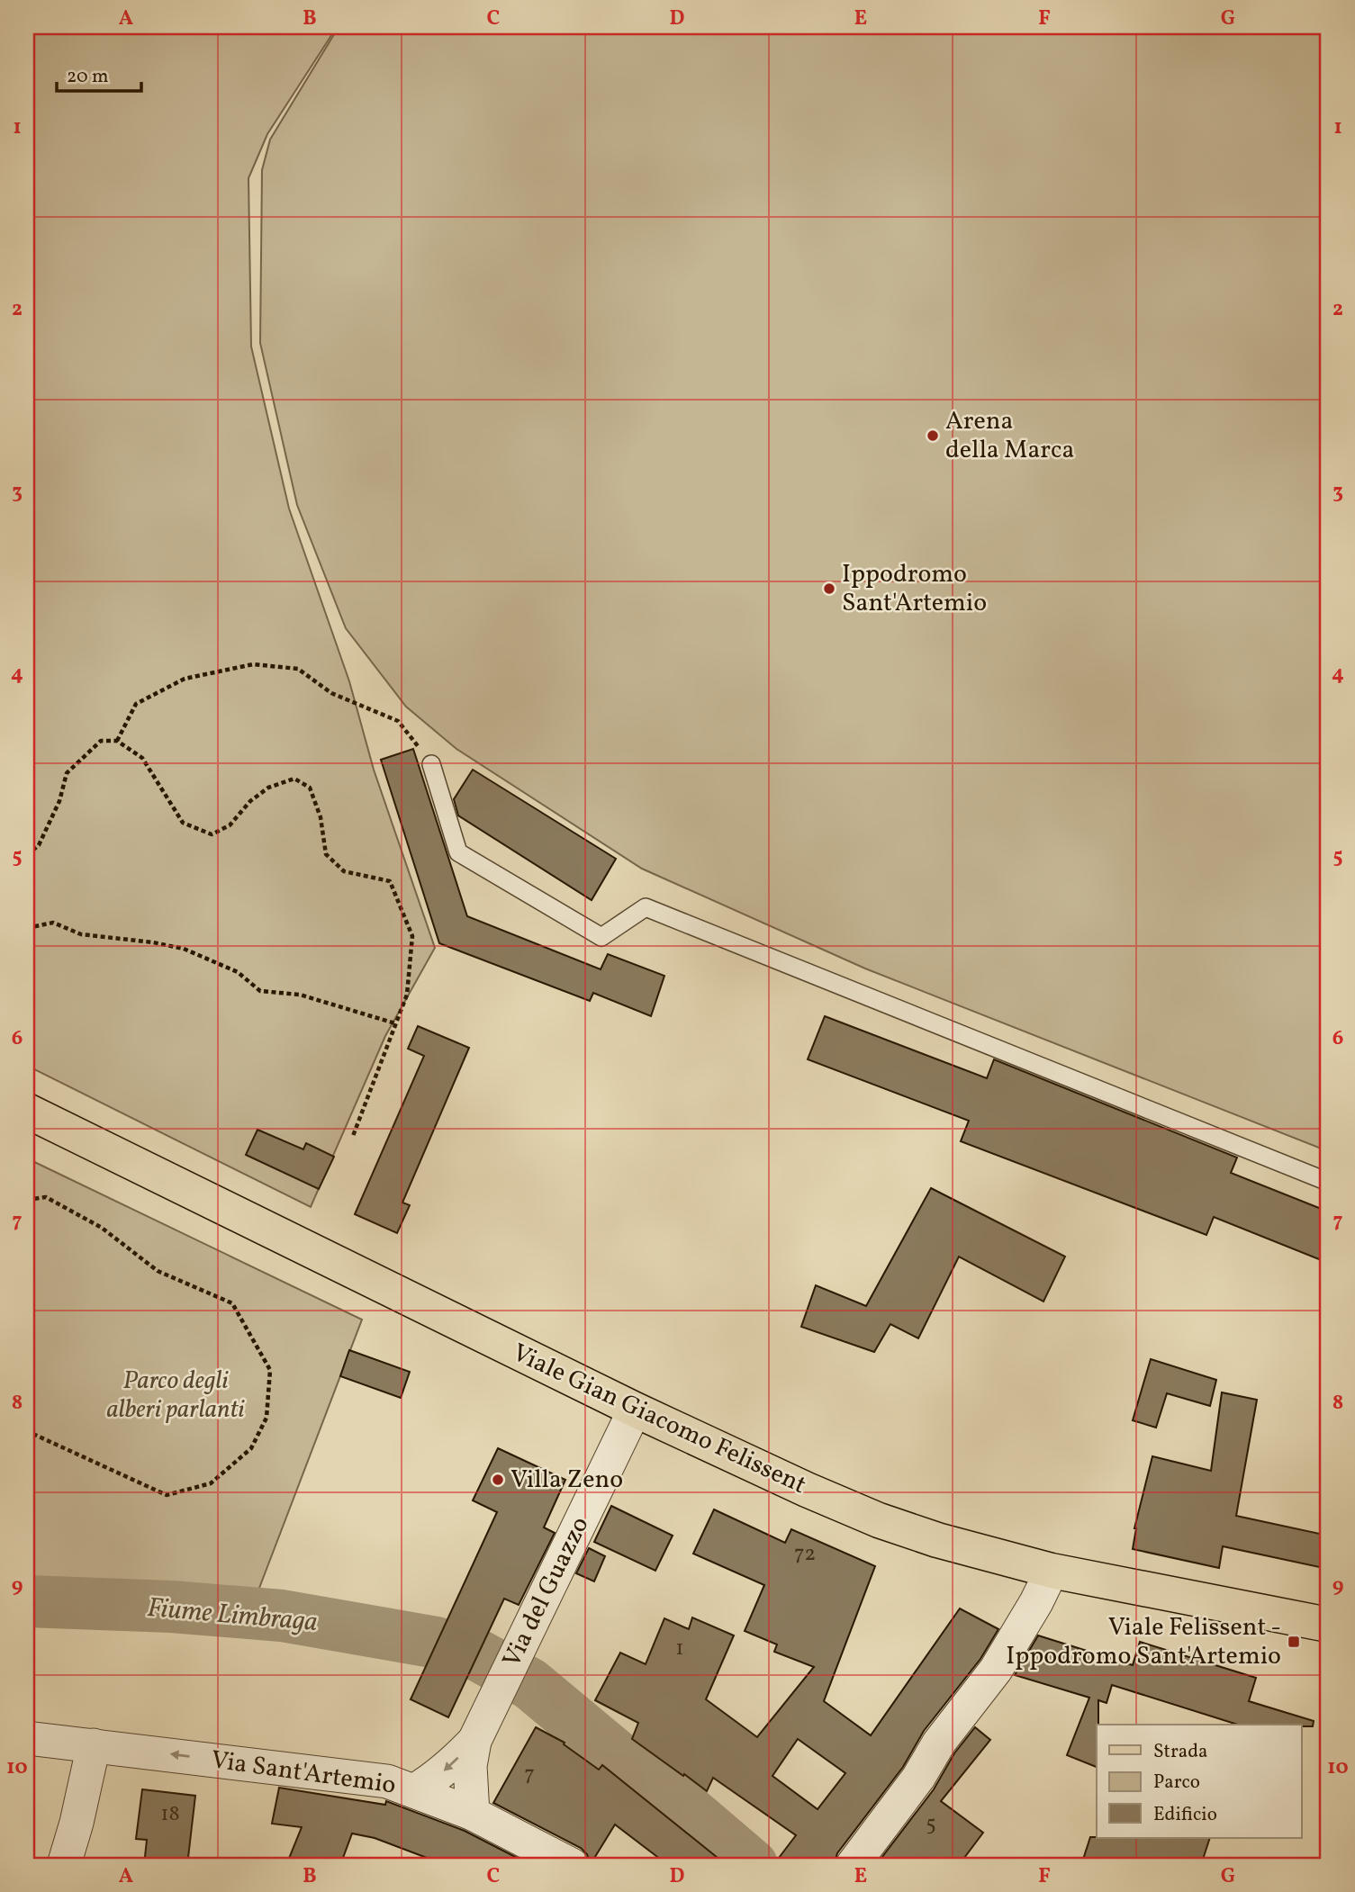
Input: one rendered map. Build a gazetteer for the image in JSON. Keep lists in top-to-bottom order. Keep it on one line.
{"streets":{"main road":["Viale Gian Giacomo Felissent"],"street":["Via del Guazzo","Via Sant'Artemio"]},"crossings":[["Viale Gian Giacomo Felissent","Via del Guazzo"],["Via del Guazzo","Via Sant'Artemio"]],"one_way":["Via Sant'Artemio"],"water":["Fiume Limbraga"],"parks":["Parco degli alberi parlanti"],"places":{"other":["Arena della Marca","Ippodromo Sant'Artemio","Villa Zeno"],"transit":["Viale Felissent - Ippodromo Sant'Artemio"]},"house_numbers":["72","1","7","18","5"],"legend":["Strada","Parco","Edificio"],"scale_bar":"20 m","grid":{"columns":["A","B","C","D","E","F","G"],"rows":["1","2","3","4","5","6","7","8","9","10"]}}
